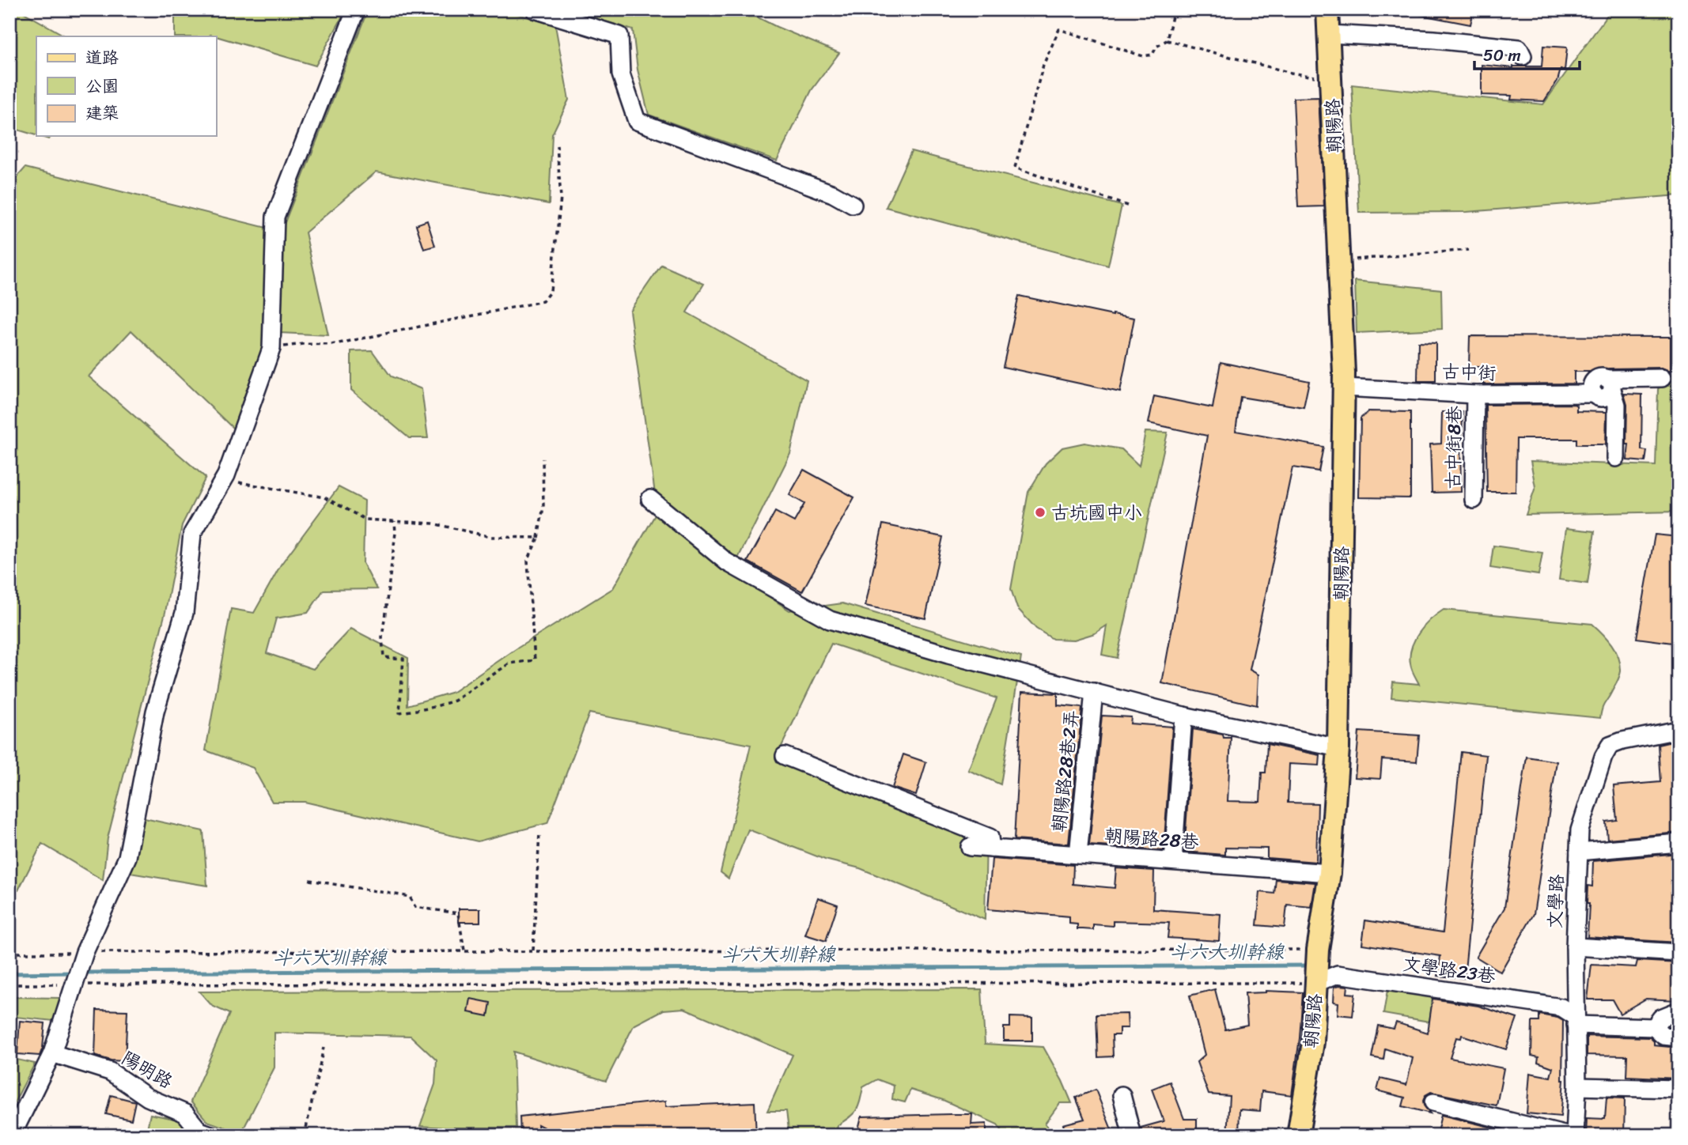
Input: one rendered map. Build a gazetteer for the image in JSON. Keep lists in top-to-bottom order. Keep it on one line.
{"streets":{"main road":["朝陽路"],"street":["古中街","古中街8巷","朝陽路28巷2弄","朝陽路28巷","文學路","文學路23巷","陽明路"]},"crossings":[["朝陽路","古中街"],["朝陽路","朝陽路28巷"],["朝陽路","文學路23巷"],["古中街","古中街8巷"],["朝陽路28巷2弄","朝陽路28巷"],["文學路","文學路23巷"]],"water":["斗六大圳幹線"],"places":["古坑國中小"],"legend":["道路","公園","建築"],"scale_bar":"50 m"}
